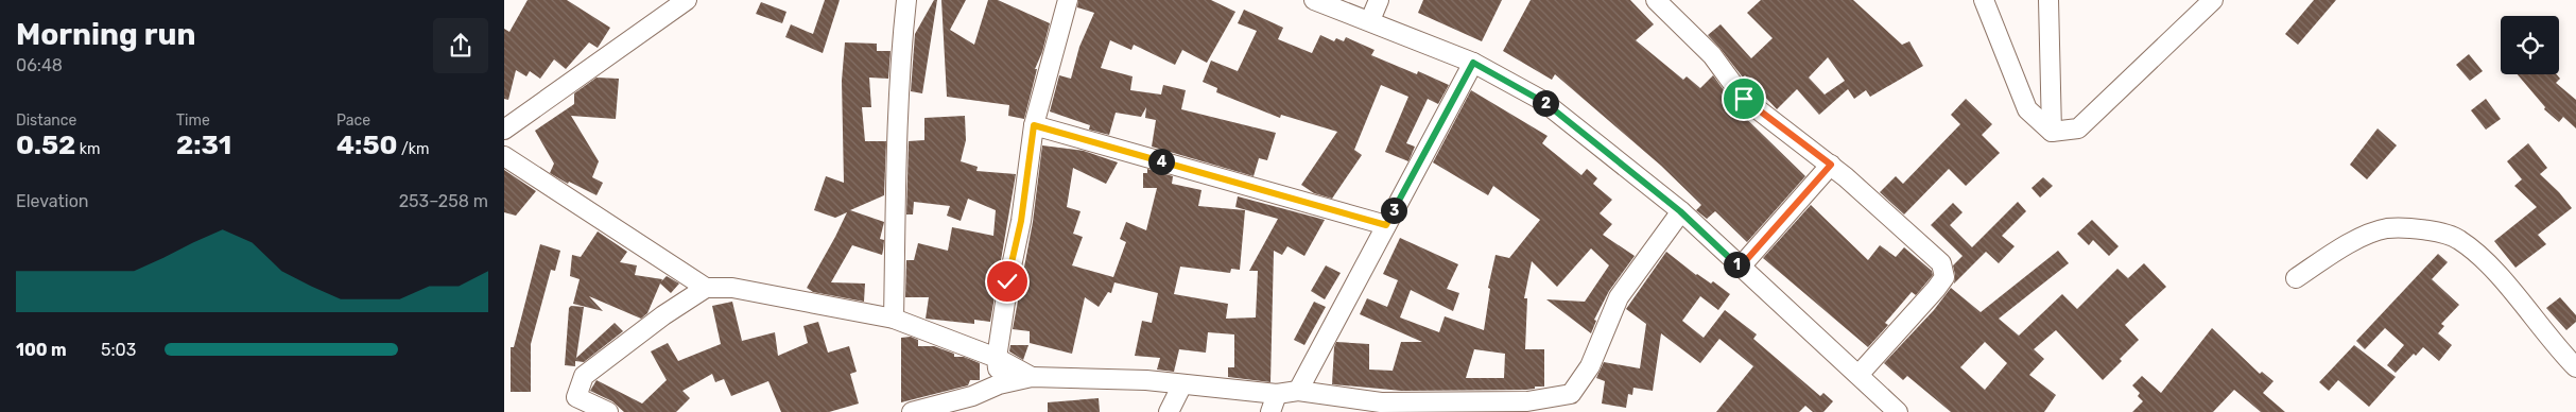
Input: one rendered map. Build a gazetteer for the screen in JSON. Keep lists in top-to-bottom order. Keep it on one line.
{"page":{"heading":["Morning run","06:48"],"stats":[["Distance","0.52 km"],["Time","2:31"],["Pace","4:50 /km"]],"pins":["2","4","3","1"],"chart":["Elevation","253–258 m"],"list":[{"name":"100 m","note":"5:03"}]}}
